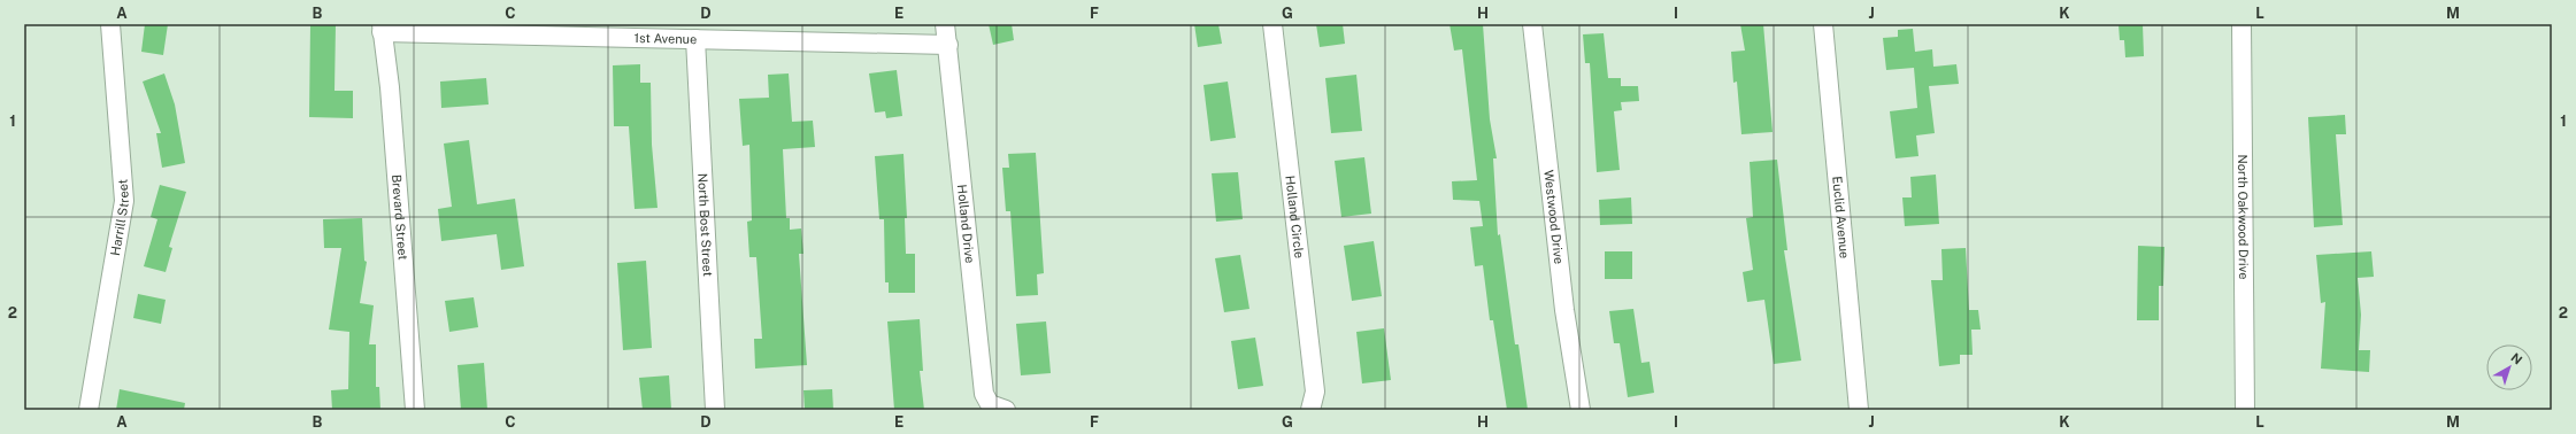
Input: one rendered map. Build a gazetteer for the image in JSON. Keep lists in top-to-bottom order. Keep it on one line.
{"streets":{"street":["1st Avenue","Brevard Street","Holland Circle","Westwood Drive","Euclid Avenue","North Oakwood Drive","Harrill Street","Holland Drive","North Bost Street"]},"crossings":[["1st Avenue","Brevard Street"],["1st Avenue","Holland Drive"],["1st Avenue","North Bost Street"]],"north":"top right","grid":{"columns":["A","B","C","D","E","F","G","H","I","J","K","L","M"],"rows":["1","2"]}}
